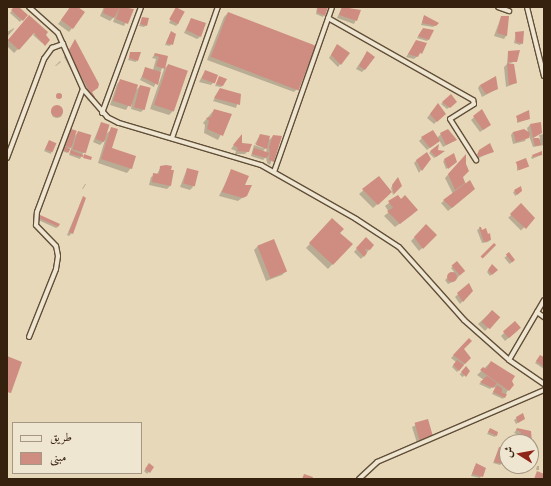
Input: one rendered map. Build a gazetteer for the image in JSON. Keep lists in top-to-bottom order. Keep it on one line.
{"legend":["طريق","مبنى"],"north":"left"}
